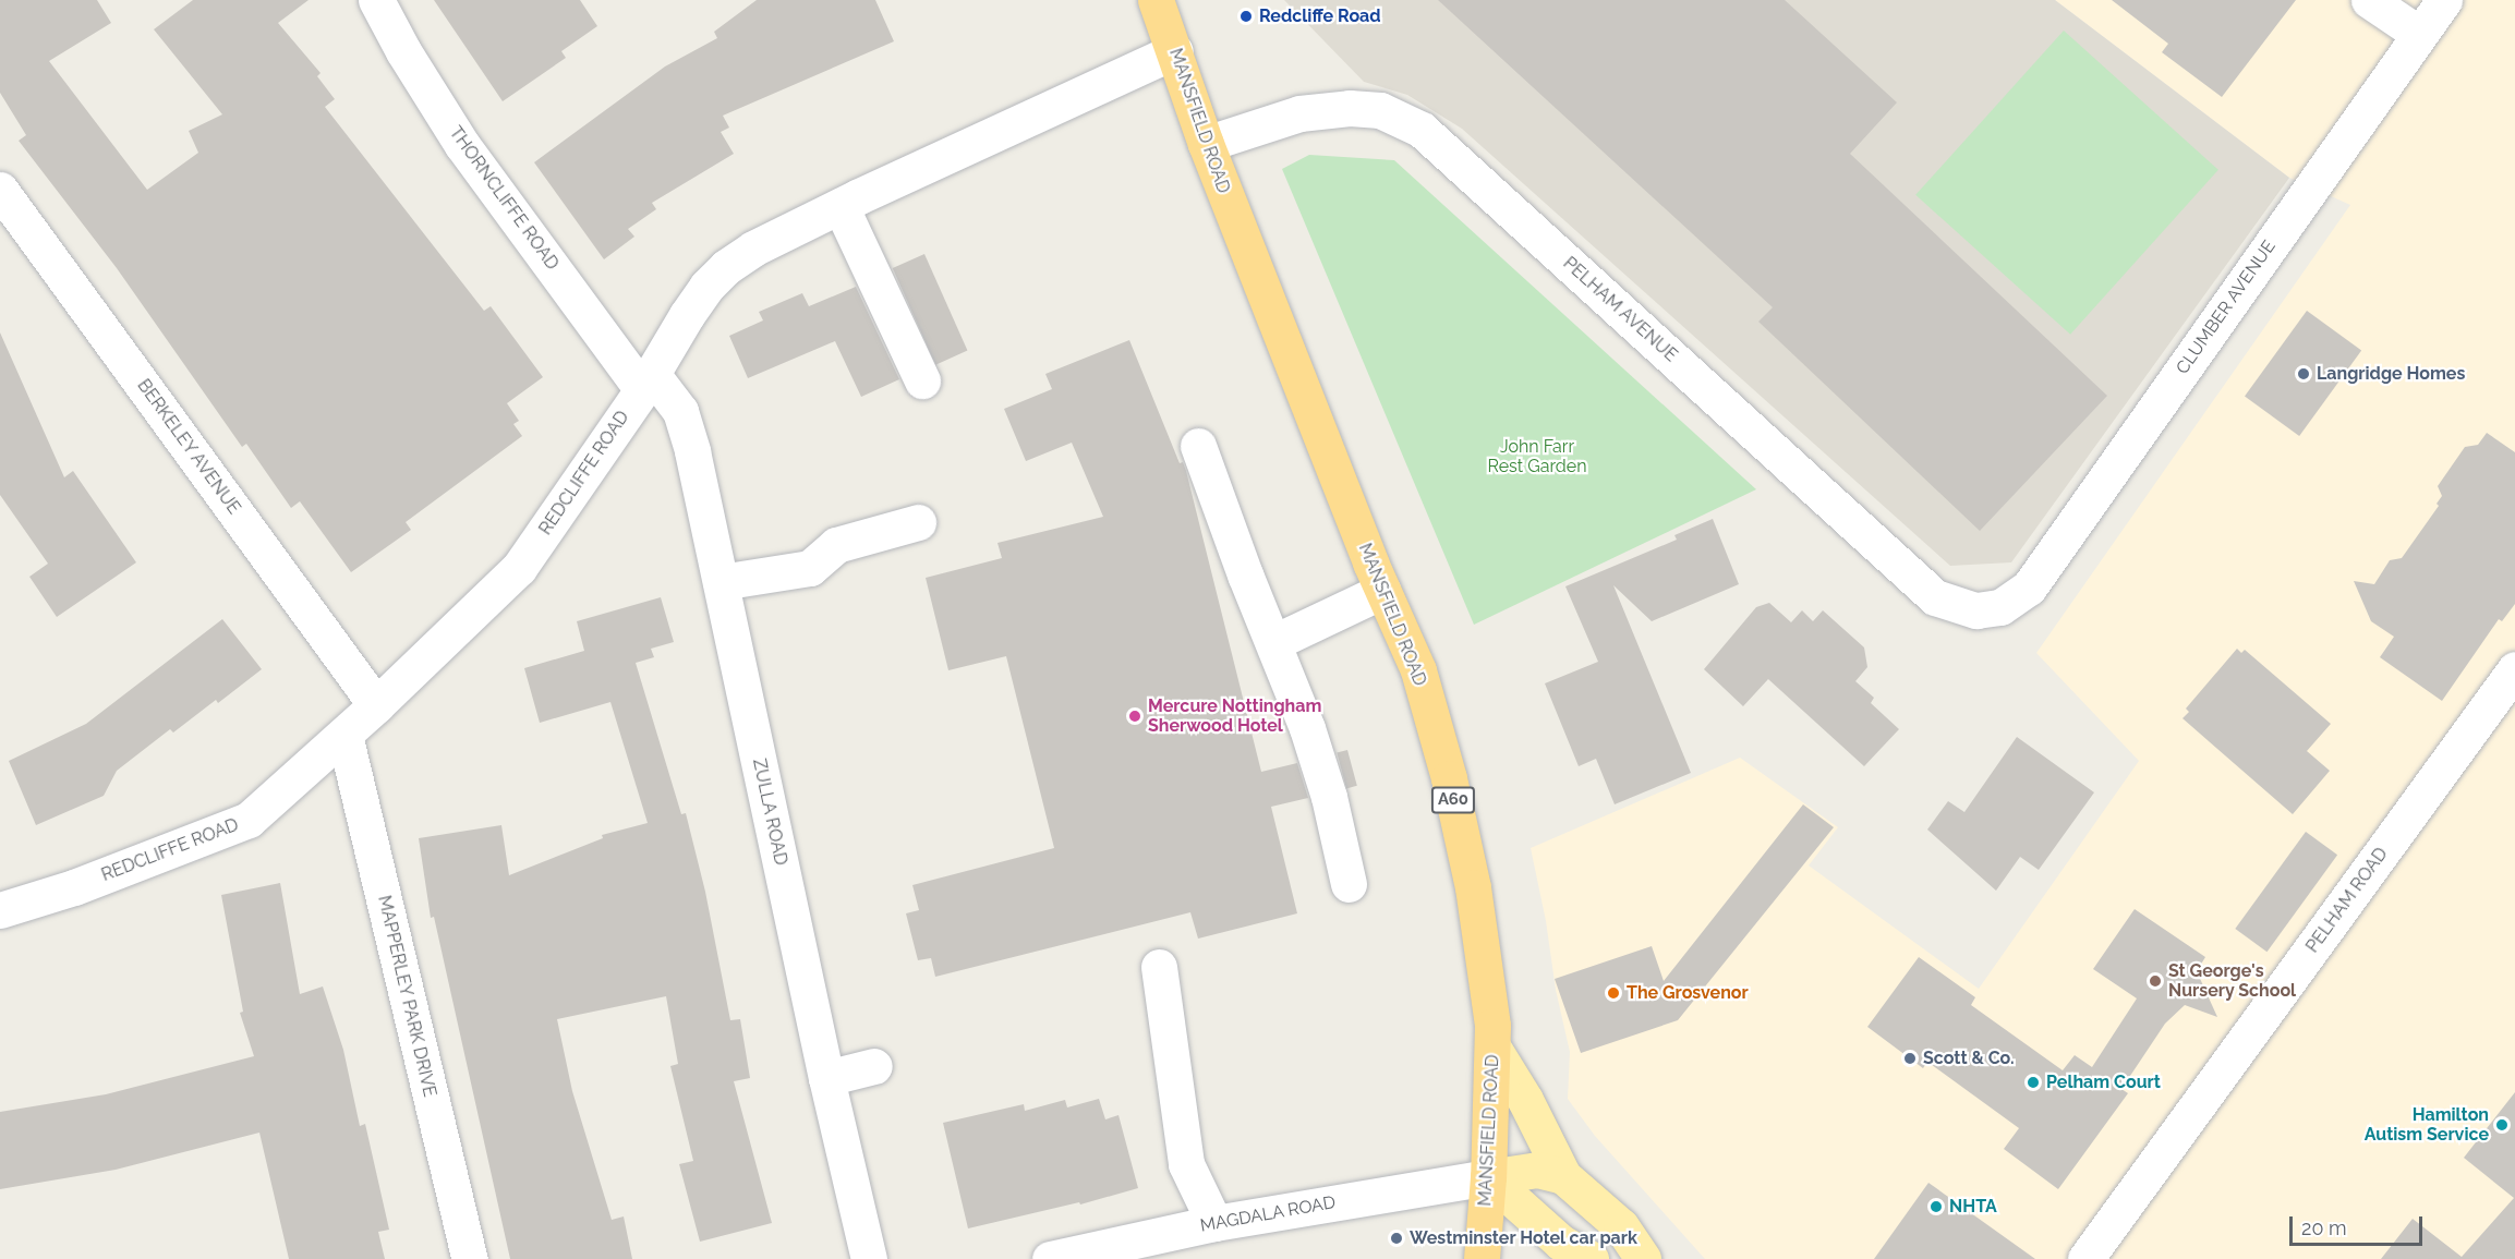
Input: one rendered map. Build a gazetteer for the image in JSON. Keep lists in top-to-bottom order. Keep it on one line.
{"streets":{"highway":["MANSFIELD ROAD","A60"],"street":["THORNCLIFFE ROAD","CLUMBER AVENUE","PELHAM AVENUE","BERKELEY AVENUE","REDCLIFFE ROAD","ZULLA ROAD","PELHAM ROAD","MAPPERLEY PARK DRIVE","MAGDALA ROAD"]},"crossings":[["MANSFIELD ROAD","PELHAM AVENUE"],["MANSFIELD ROAD","REDCLIFFE ROAD"],["MANSFIELD ROAD","MAGDALA ROAD"],["THORNCLIFFE ROAD","REDCLIFFE ROAD"],["THORNCLIFFE ROAD","ZULLA ROAD"],["CLUMBER AVENUE","PELHAM AVENUE"],["BERKELEY AVENUE","REDCLIFFE ROAD"],["REDCLIFFE ROAD","ZULLA ROAD"],["REDCLIFFE ROAD","MAPPERLEY PARK DRIVE"]],"parks":["John Farr Rest Garden"],"places":["Redcliffe Road","Langridge Homes","Mercure Nottingham Sherwood Hotel","St George's Nursery School","The Grosvenor","Scott & Co.","Pelham Court","Hamilton Autism Service","NHTA","Westminster Hotel car park"],"scale_bar":"20 m"}
